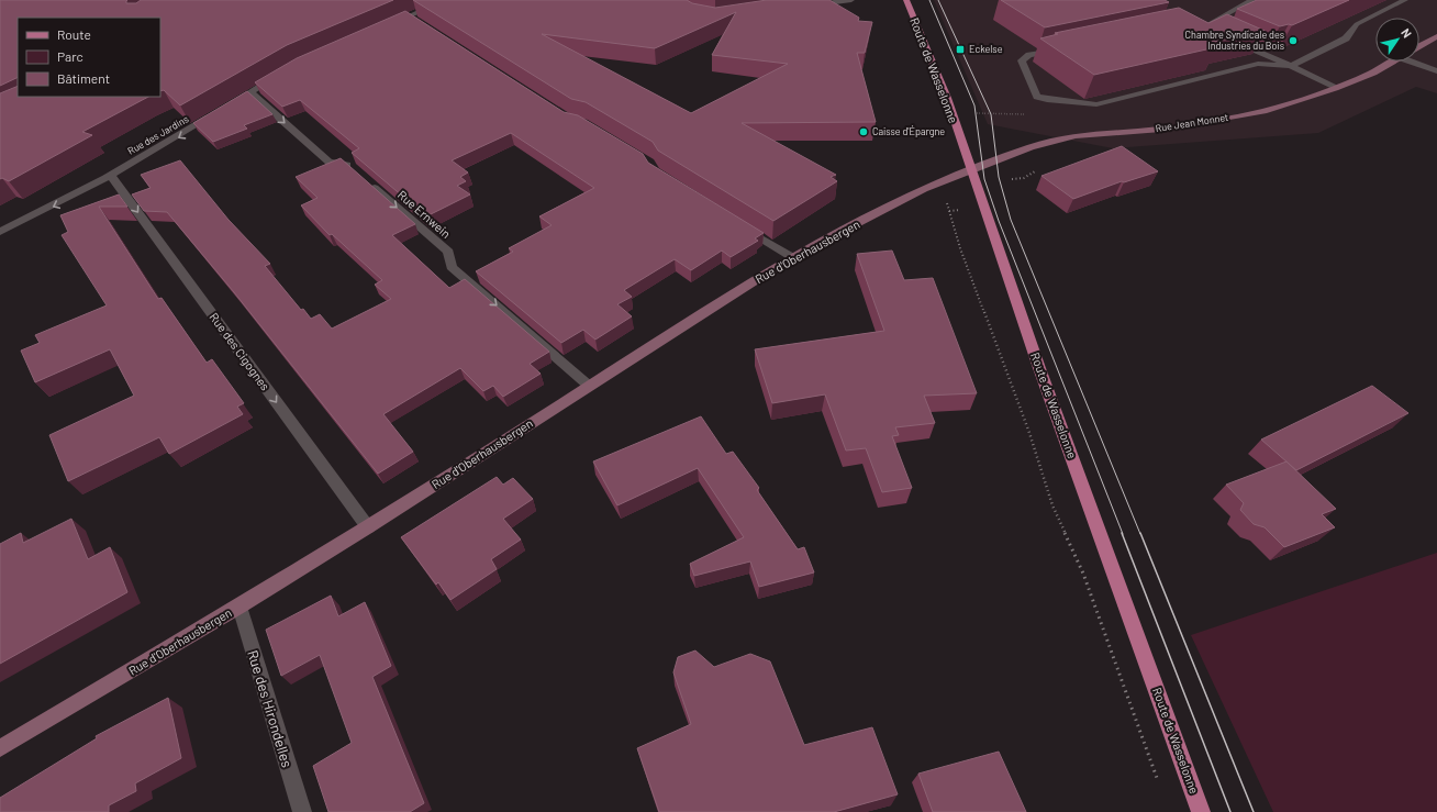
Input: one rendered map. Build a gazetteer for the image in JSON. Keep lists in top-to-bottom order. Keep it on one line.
{"streets":{"main road":["Route de Wasselonne"],"street":["Rue Jean Monnet","Rue des Jardins","Rue Ernwein","Rue d'Oberhausbergen","Rue des Cigognes","Rue des Hirondelles"]},"crossings":[["Route de Wasselonne","Rue Jean Monnet"],["Route de Wasselonne","Rue d'Oberhausbergen"],["Rue Jean Monnet","Rue d'Oberhausbergen"],["Rue des Jardins","Rue des Cigognes"],["Rue Ernwein","Rue d'Oberhausbergen"],["Rue d'Oberhausbergen","Rue des Cigognes"],["Rue d'Oberhausbergen","Rue des Hirondelles"]],"one_way":["Rue des Jardins","Rue Ernwein","Rue des Cigognes"],"places":{"other":["Chambre Syndicale des Industries du Bois","Caisse d'Épargne"],"transit":["Eckelse"]},"legend":["Route","Parc","Bâtiment"],"north":"top right"}
